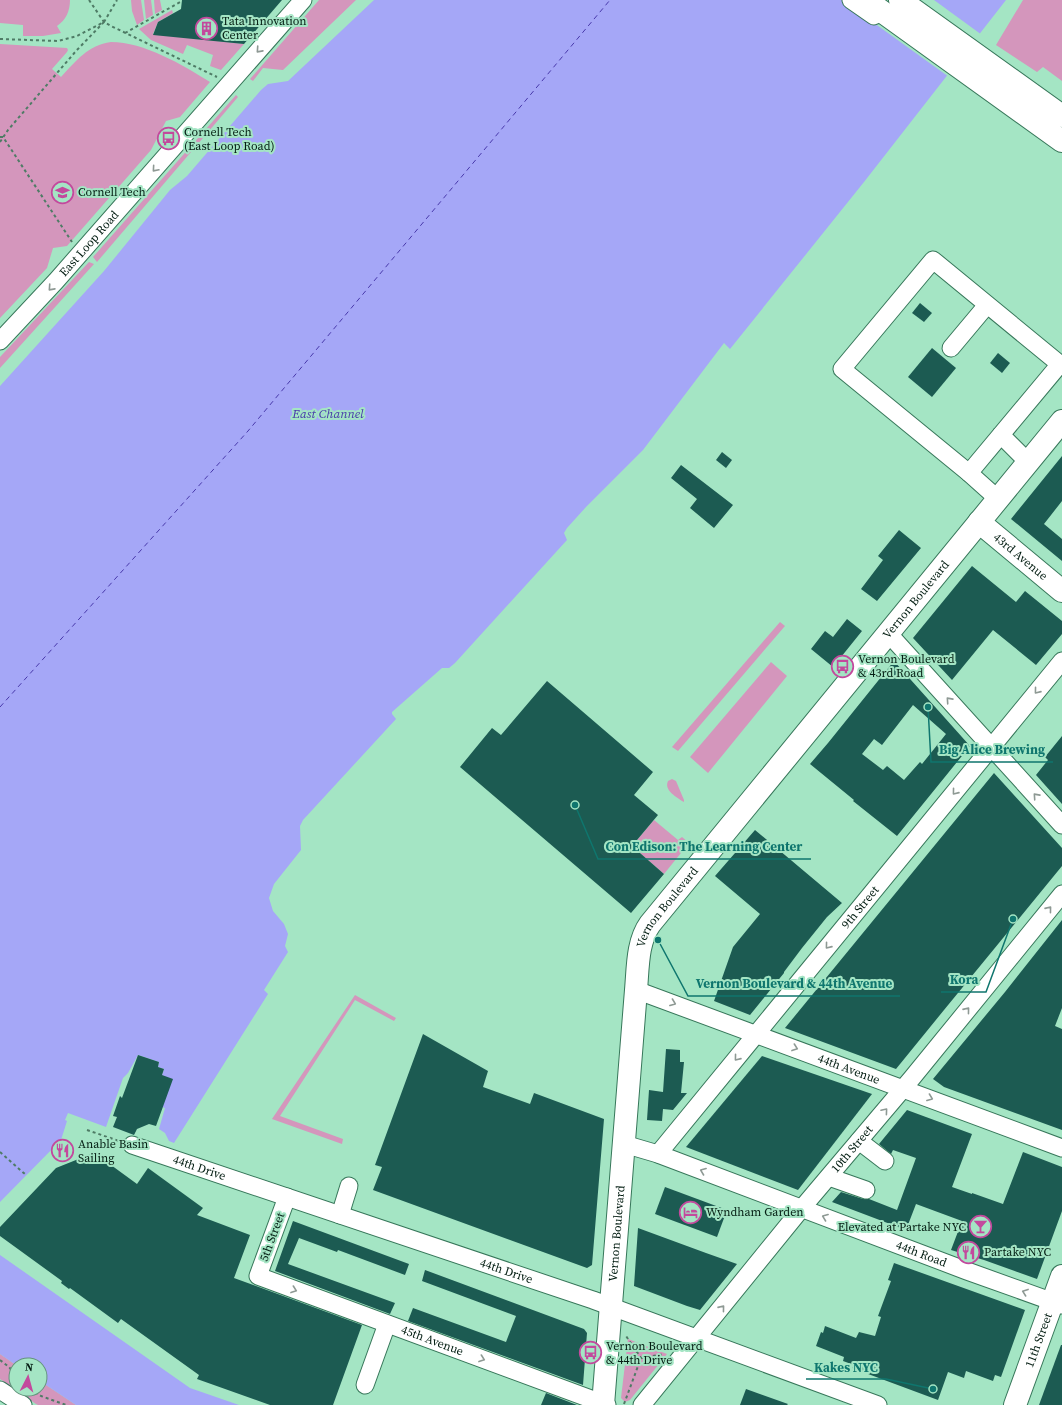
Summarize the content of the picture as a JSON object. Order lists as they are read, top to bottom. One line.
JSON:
{"streets":{"main road":["43rd Avenue","Vernon Boulevard","11th Street"],"street":["East Loop Road","9th Street","44th Avenue","10th Street","44th Drive","5th Street","44th Road","45th Avenue"]},"crossings":[["43rd Avenue","Vernon Boulevard"],["Vernon Boulevard","44th Avenue"],["Vernon Boulevard","44th Drive"],["Vernon Boulevard","44th Road"],["Vernon Boulevard","45th Avenue"],["9th Street","44th Avenue"],["9th Street","44th Road"],["44th Avenue","10th Street"],["10th Street","44th Drive"],["10th Street","44th Road"],["44th Drive","5th Street"],["5th Street","45th Avenue"],["44th Road","11th Street"]],"one_way":["East Loop Road","9th Street","44th Avenue","10th Street","44th Road","45th Avenue"],"water":["East Channel"],"places":{"building":["Tata Innovation Center"],"bus stop":["Cornell Tech (East Loop Road)","Vernon Boulevard & 43rd Road","Vernon Boulevard & 44th Drive"],"school or university":["Cornell Tech"],"other":["Big Alice Brewing","Con Edison: The Learning Center","Kora","Vernon Boulevard & 44th Avenue","Kakes NYC"],"restaurant":["Anable Basin Sailing","Partake NYC"],"hotel":["Wyndham Garden"],"bar":["Elevated at Partake NYC"]},"north":"top"}
